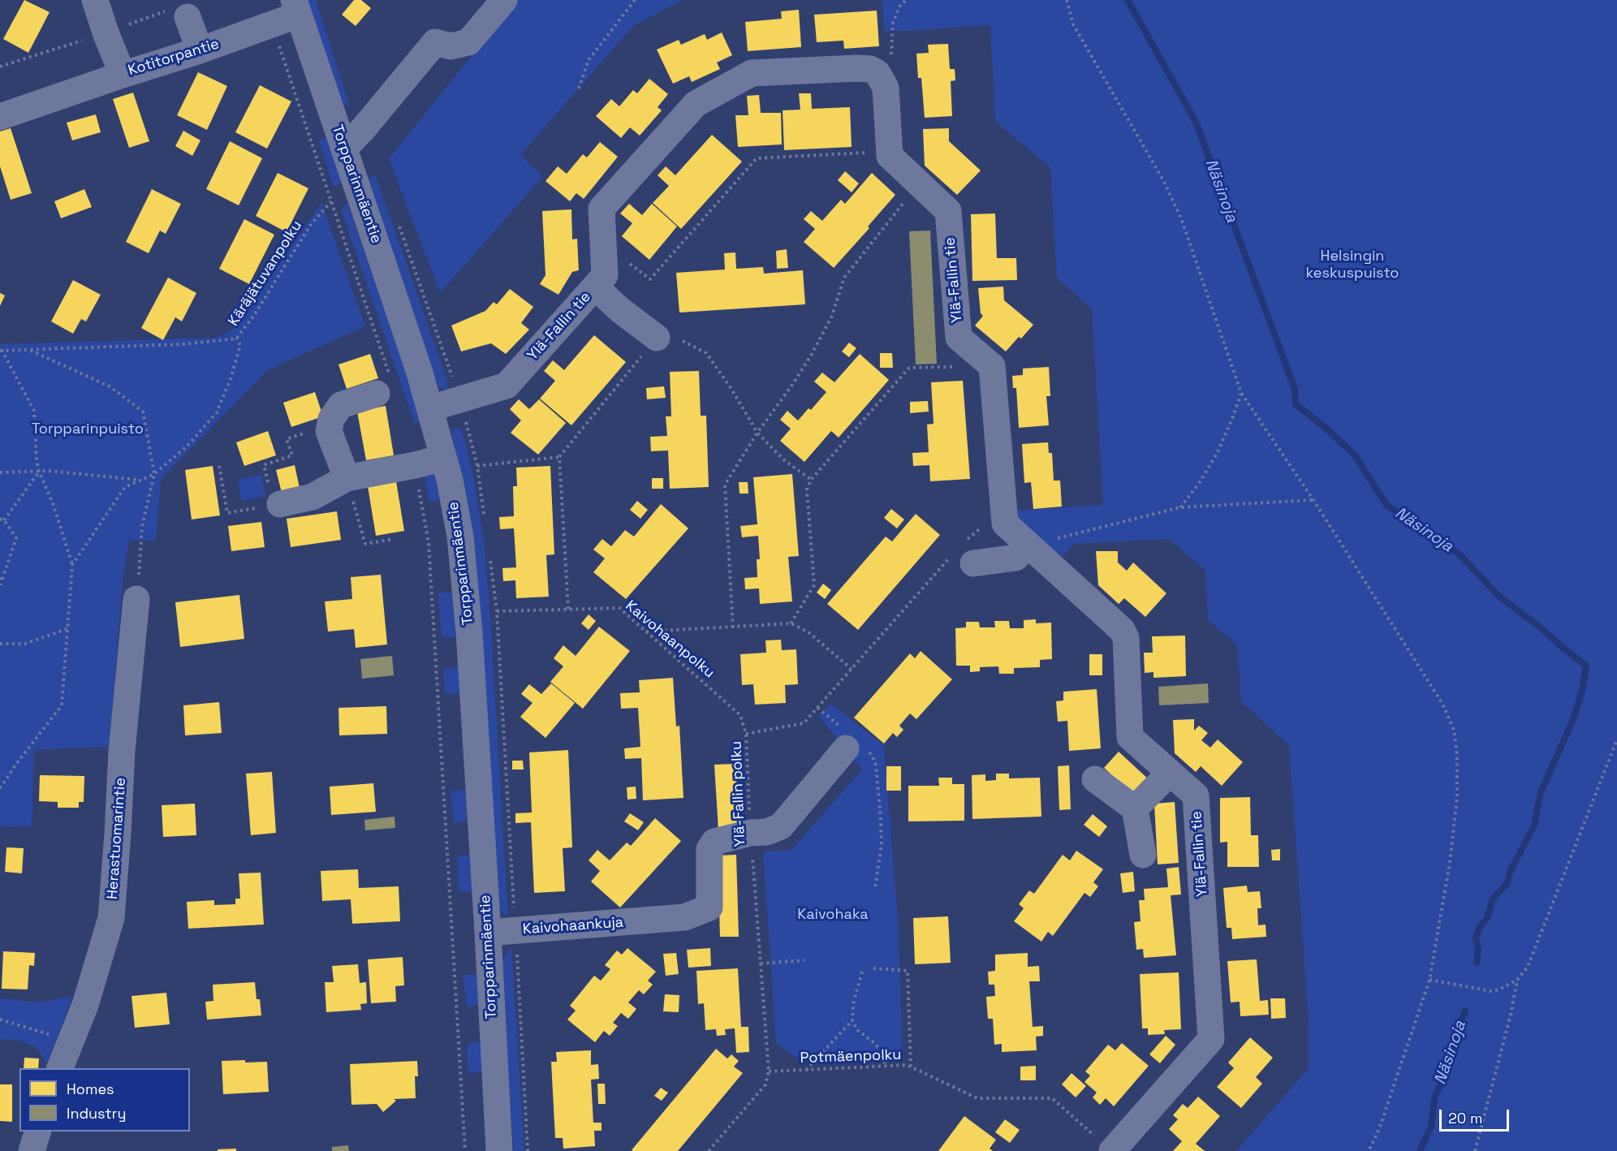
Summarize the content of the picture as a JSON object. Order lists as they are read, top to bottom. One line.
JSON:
{"streets":{"street":["Kotitorpantie","Torpparinmäentie","Ylä-Fallin tie","Herastuomarintie","Kaivohaankuja"],"path":["Käräjätuvanpolku","Kaivohaanpolku","Ylä-Fallin polku","Potmäenpolku"]},"crossings":[["Kotitorpantie","Torpparinmäentie"],["Torpparinmäentie","Käräjätuvanpolku"],["Torpparinmäentie","Ylä-Fallin tie"],["Torpparinmäentie","Kaivohaankuja"],["Ylä-Fallin tie","Ylä-Fallin polku"],["Ylä-Fallin tie","Potmäenpolku"],["Kaivohaanpolku","Ylä-Fallin polku"],["Ylä-Fallin polku","Kaivohaankuja"],["Ylä-Fallin polku","Potmäenpolku"]],"water":["Näsinoja"],"parks":["Helsingin keskuspuisto","Torpparinpuisto","Kaivohaka"],"legend":["Homes","Industry"],"scale_bar":"20 m"}
